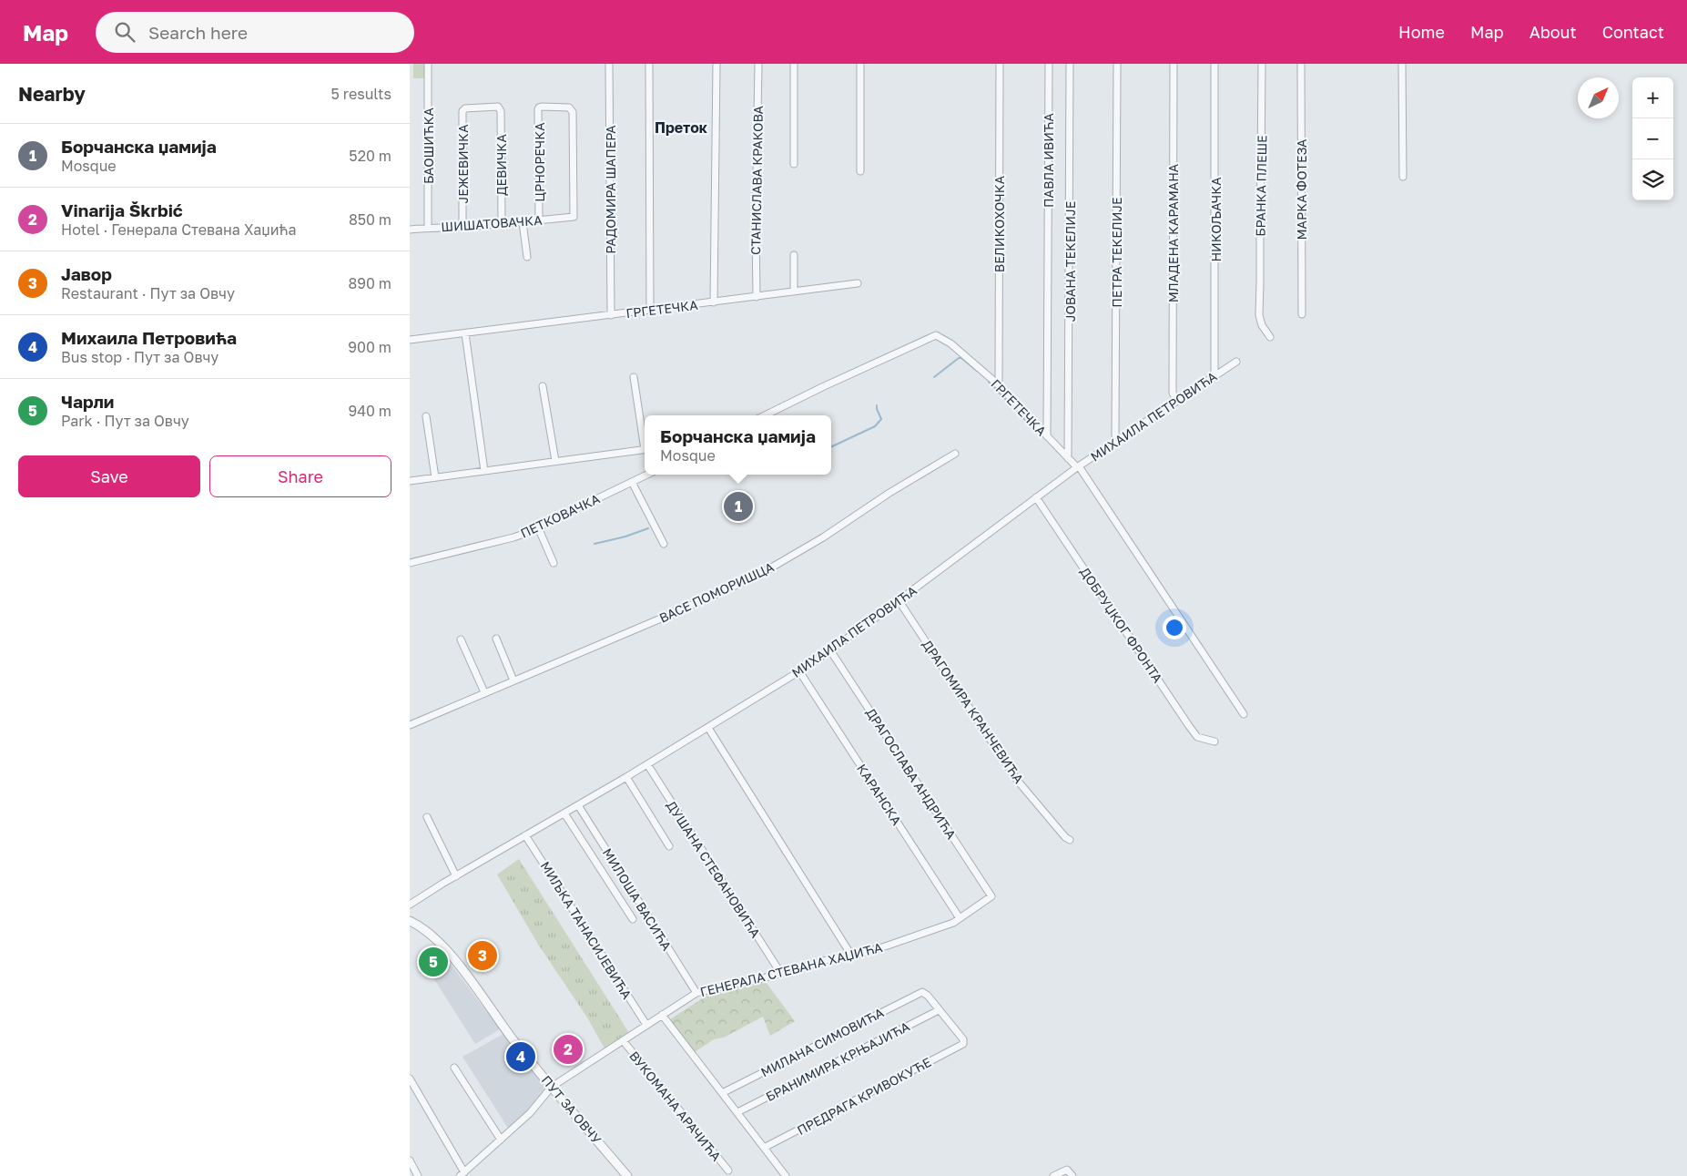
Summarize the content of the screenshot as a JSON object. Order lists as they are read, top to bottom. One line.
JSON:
{"streets":{"street":["БАОШИЋКА","ПАВЛА ИВИЋА","ЦРНОРЕЧКА","ЈЕЖЕВИЧКА","ДЕВИЧКА","СТАНИСЛАВА КРАКОВА","БРАНКА ПЛЕШЕ","РАДОМИРА ШАПЕРА","МАРКА ФОТЕЗА","НИКОЉАЧКА","ШИШАТОВАЧКА","ВЕЛИКОХОЧКА","МЛАДЕНА КАРАМАНА","ПЕТРА ТЕКЕЛИЈЕ","ЈОВАНА ТЕКЕЛИЈЕ","ГРГЕТЕЧКА","МИХАИЛА ПЕТРОВИЋА","ПЕТКОВАЧКА","ВАСЕ ПОМОРИШЦА","ДОБРУЏКОГ ФРОНТА","ДРАГОМИРА КРАНЧЕВИЋА","ДРАГОСЛАВА АНДРИЋА","КАРАНСКА","ДУШАНА СТЕФАНОВИЋА","МИЛОША ВАСИЋА","МИЉКА ТАНАСИЈЕВИЋА","ГЕНЕРАЛА СТЕВАНА ХАЏИЋА","МИЛАНА СИМОВИЋА","БРАНИМИРА КРЊАЈИЋА","ПРЕДРАГА КРИВОКУЋЕ","ВУКОМАНА АРАЧИЋА","ПУТ ЗА ОВЧУ"]},"crossings":[["БАОШИЋКА","ШИШАТОВАЧКА"],["ПАВЛА ИВИЋА","ЈОВАНА ТЕКЕЛИЈЕ"],["ЦРНОРЕЧКА","ШИШАТОВАЧКА"],["ЈЕЖЕВИЧКА","ДЕВИЧКА"],["ЈЕЖЕВИЧКА","ШИШАТОВАЧКА"],["ДЕВИЧКА","ШИШАТОВАЧКА"],["СТАНИСЛАВА КРАКОВА","ГРГЕТЕЧКА"],["РАДОМИРА ШАПЕРА","ГРГЕТЕЧКА"],["НИКОЉАЧКА","МИХАИЛА ПЕТРОВИЋА"],["ВЕЛИКОХОЧКА","ГРГЕТЕЧКА"],["МЛАДЕНА КАРАМАНА","МИХАИЛА ПЕТРОВИЋА"],["ПЕТРА ТЕКЕЛИЈЕ","МИХАИЛА ПЕТРОВИЋА"],["ЈОВАНА ТЕКЕЛИЈЕ","ГРГЕТЕЧКА"],["ГРГЕТЕЧКА","МИХАИЛА ПЕТРОВИЋА"],["МИХАИЛА ПЕТРОВИЋА","ДОБРУЏКОГ ФРОНТА"],["МИХАИЛА ПЕТРОВИЋА","ДРАГОМИРА КРАНЧЕВИЋА"],["МИХАИЛА ПЕТРОВИЋА","ДРАГОСЛАВА АНДРИЋА"],["МИХАИЛА ПЕТРОВИЋА","КАРАНСКА"],["МИХАИЛА ПЕТРОВИЋА","ДУШАНА СТЕФАНОВИЋА"],["МИХАИЛА ПЕТРОВИЋА","МИЛОША ВАСИЋА"],["МИХАИЛА ПЕТРОВИЋА","МИЉКА ТАНАСИЈЕВИЋА"],["ДРАГОСЛАВА АНДРИЋА","ГЕНЕРАЛА СТЕВАНА ХАЏИЋА"],["КАРАНСКА","ГЕНЕРАЛА СТЕВАНА ХАЏИЋА"],["ДУШАНА СТЕФАНОВИЋА","ГЕНЕРАЛА СТЕВАНА ХАЏИЋА"],["МИЛОША ВАСИЋА","ГЕНЕРАЛА СТЕВАНА ХАЏИЋА"],["МИЉКА ТАНАСИЈЕВИЋА","ГЕНЕРАЛА СТЕВАНА ХАЏИЋА"],["ГЕНЕРАЛА СТЕВАНА ХАЏИЋА","ВУКОМАНА АРАЧИЋА"],["ГЕНЕРАЛА СТЕВАНА ХАЏИЋА","ПУТ ЗА ОВЧУ"],["МИЛАНА СИМОВИЋА","БРАНИМИРА КРЊАЈИЋА"],["МИЛАНА СИМОВИЋА","ПРЕДРАГА КРИВОКУЋЕ"],["БРАНИМИРА КРЊАЈИЋА","ПРЕДРАГА КРИВОКУЋЕ"]],"districts":["Преток"],"north":"top right","page":{"header":"Map","search":"Search here","nav":["Home","Map","About","Contact"],"heading":["Nearby","5 results"],"map_buttons":["+","−"],"list":[{"mark":"1","name":"Борчанска џамија","note":"Mosque","value":"520 m"},{"mark":"2","name":"Vinarija Škrbić","note":"Hotel · Генерала Стевана Хаџића","value":"850 m"},{"mark":"3","name":"Јавор","note":"Restaurant · Пут за Овчу","value":"890 m"},{"mark":"4","name":"Михаила Петровића","note":"Bus stop · Пут за Овчу","value":"900 m"},{"mark":"5","name":"Чарли","note":"Park · Пут за Овчу","value":"940 m"}],"popup":["Борчанска џамија","Mosque"],"buttons":["Save","Share"],"pins":["1","3","5","2","4"]}}
